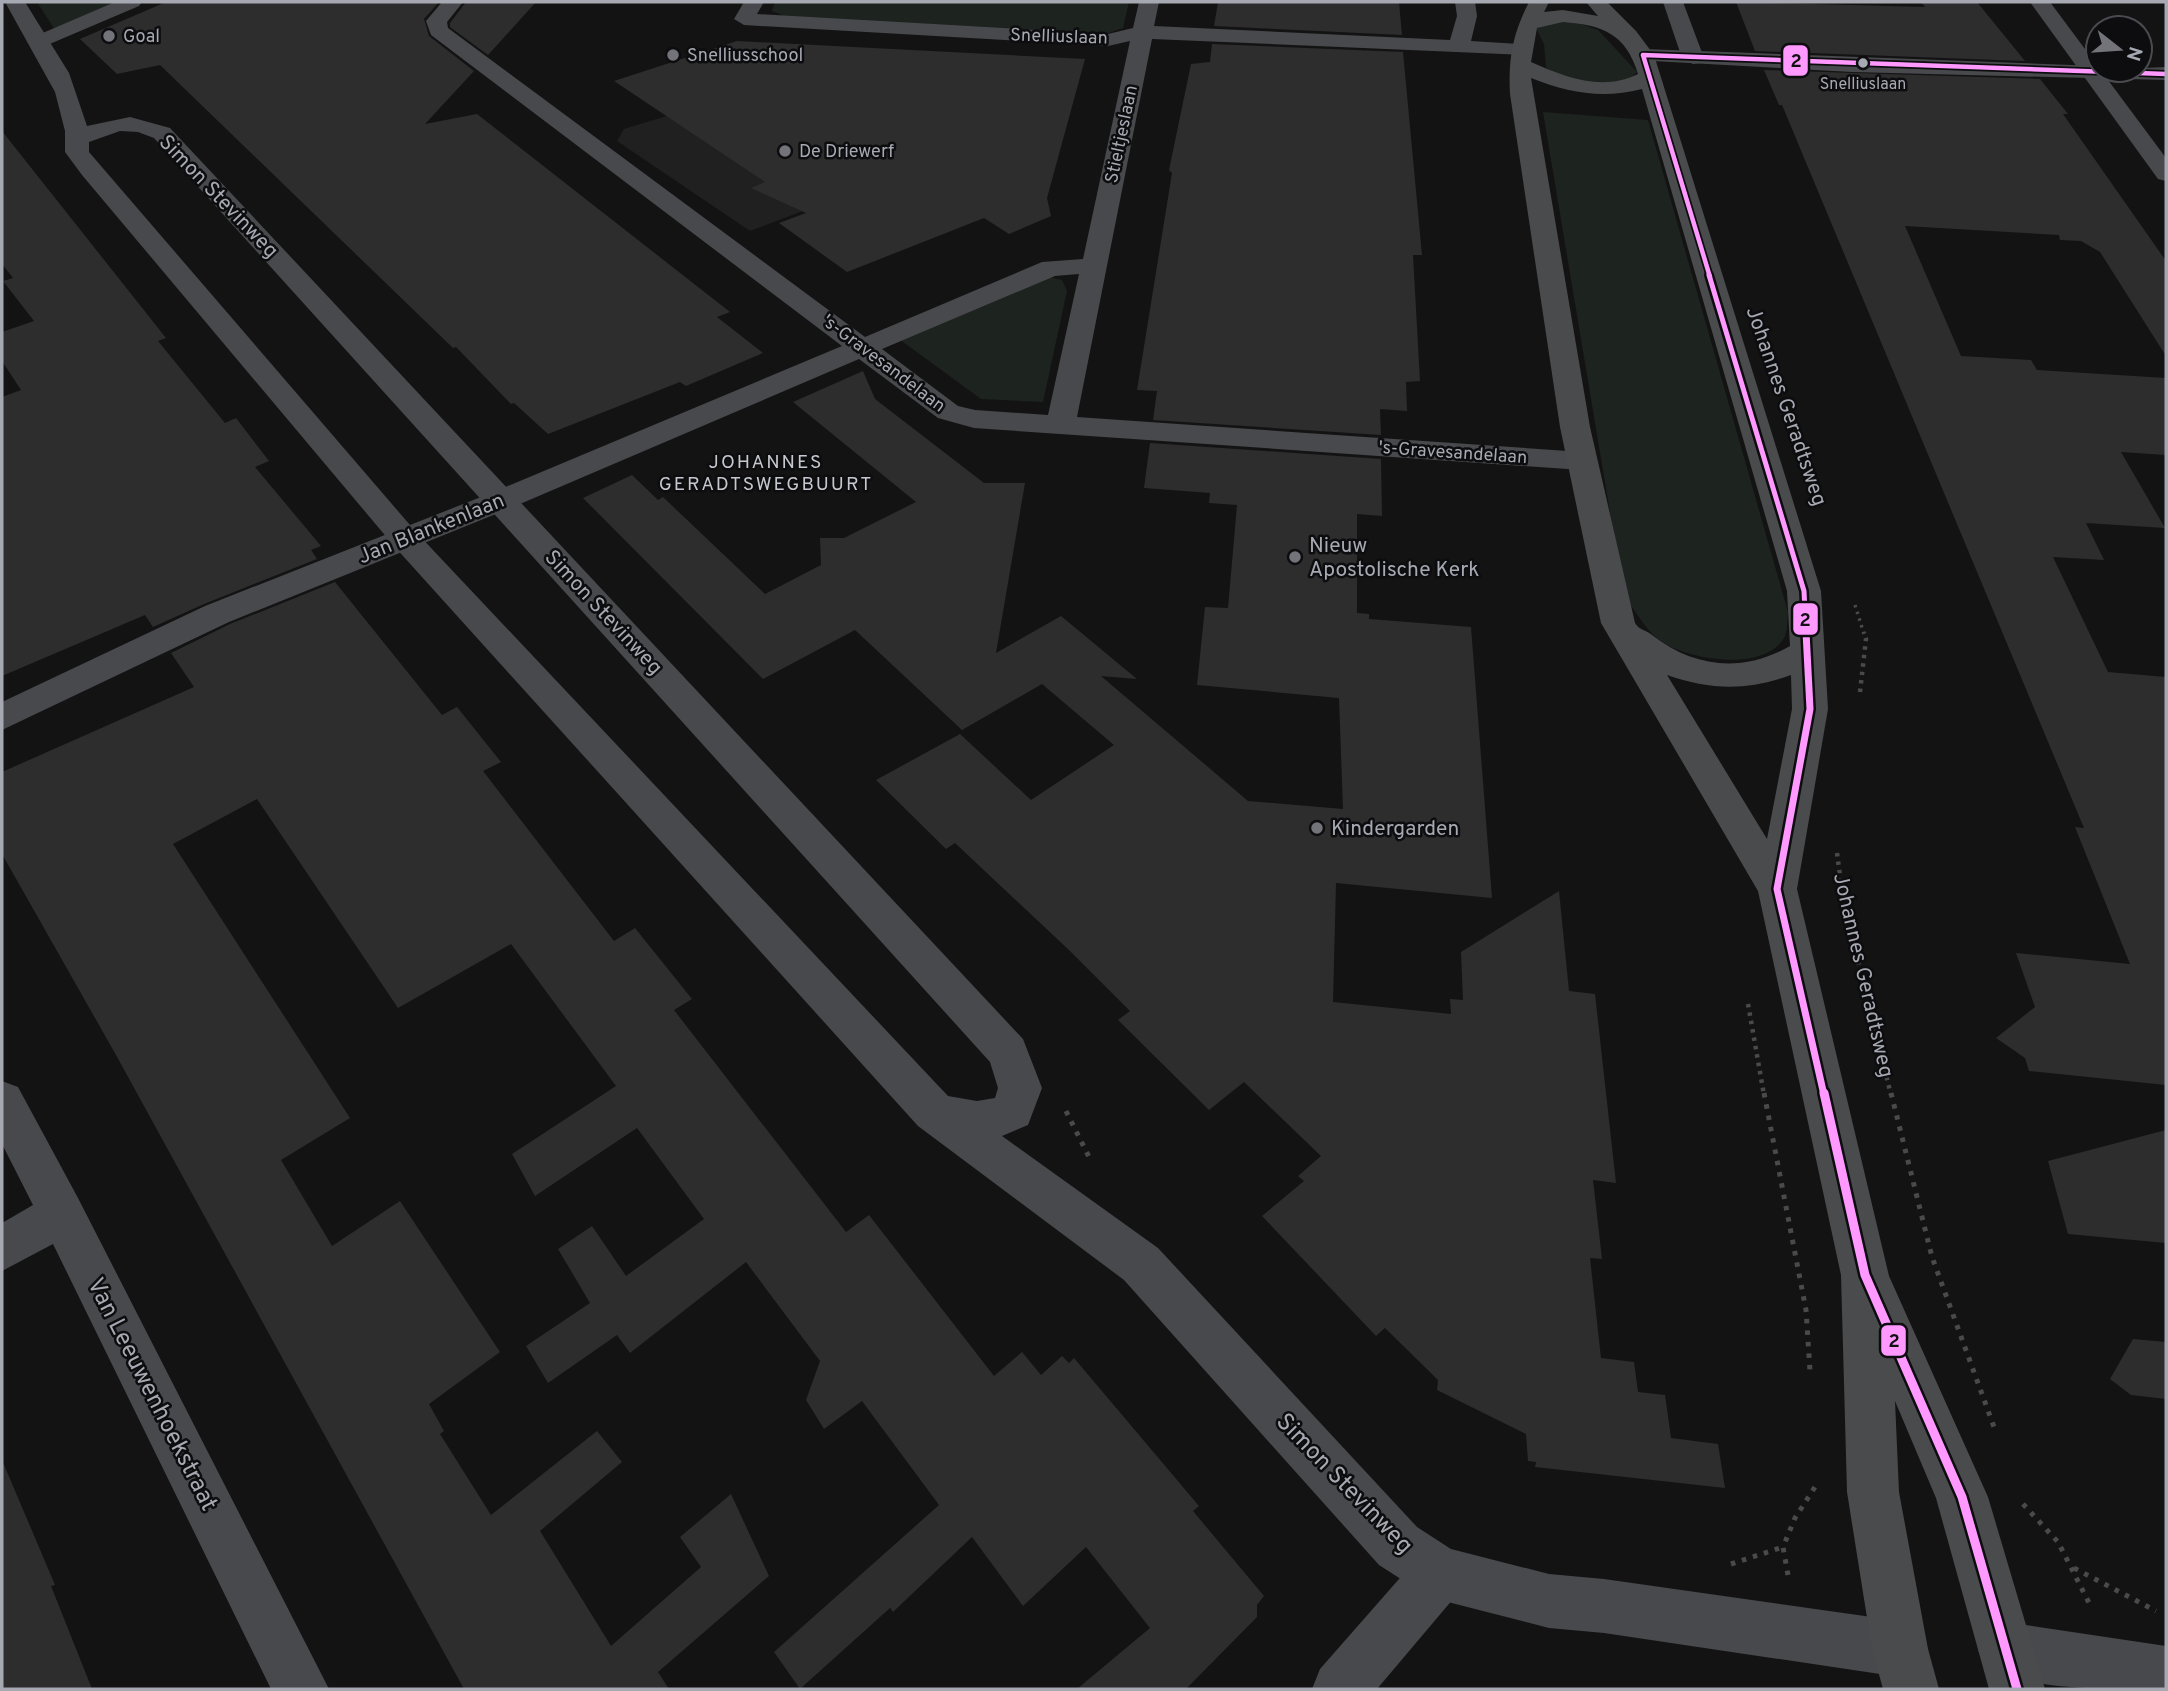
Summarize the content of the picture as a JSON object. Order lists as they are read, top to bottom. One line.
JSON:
{"streets":{"main road":["Johannes Geradtsweg"],"street":["Snelliuslaan","Stieltjeslaan","Simon Stevinweg","'s-Gravesandelaan","Jan Blankenlaan","Van Leeuwenhoekstraat"]},"crossings":[["Snelliuslaan","Stieltjeslaan"],["Snelliuslaan","Johannes Geradtsweg"],["Stieltjeslaan","'s-Gravesandelaan"],["Simon Stevinweg","Johannes Geradtsweg"],["Simon Stevinweg","Jan Blankenlaan"],["'s-Gravesandelaan","Johannes Geradtsweg"],["'s-Gravesandelaan","Jan Blankenlaan"]],"districts":["JOHANNES GERADTSWEGBUURT"],"places":["Goal","Snelliusschool","Snelliuslaan","De Driewerf","Nieuw Apostolische Kerk","Kindergarden"],"lines":["transit line 2"],"north":"right"}
